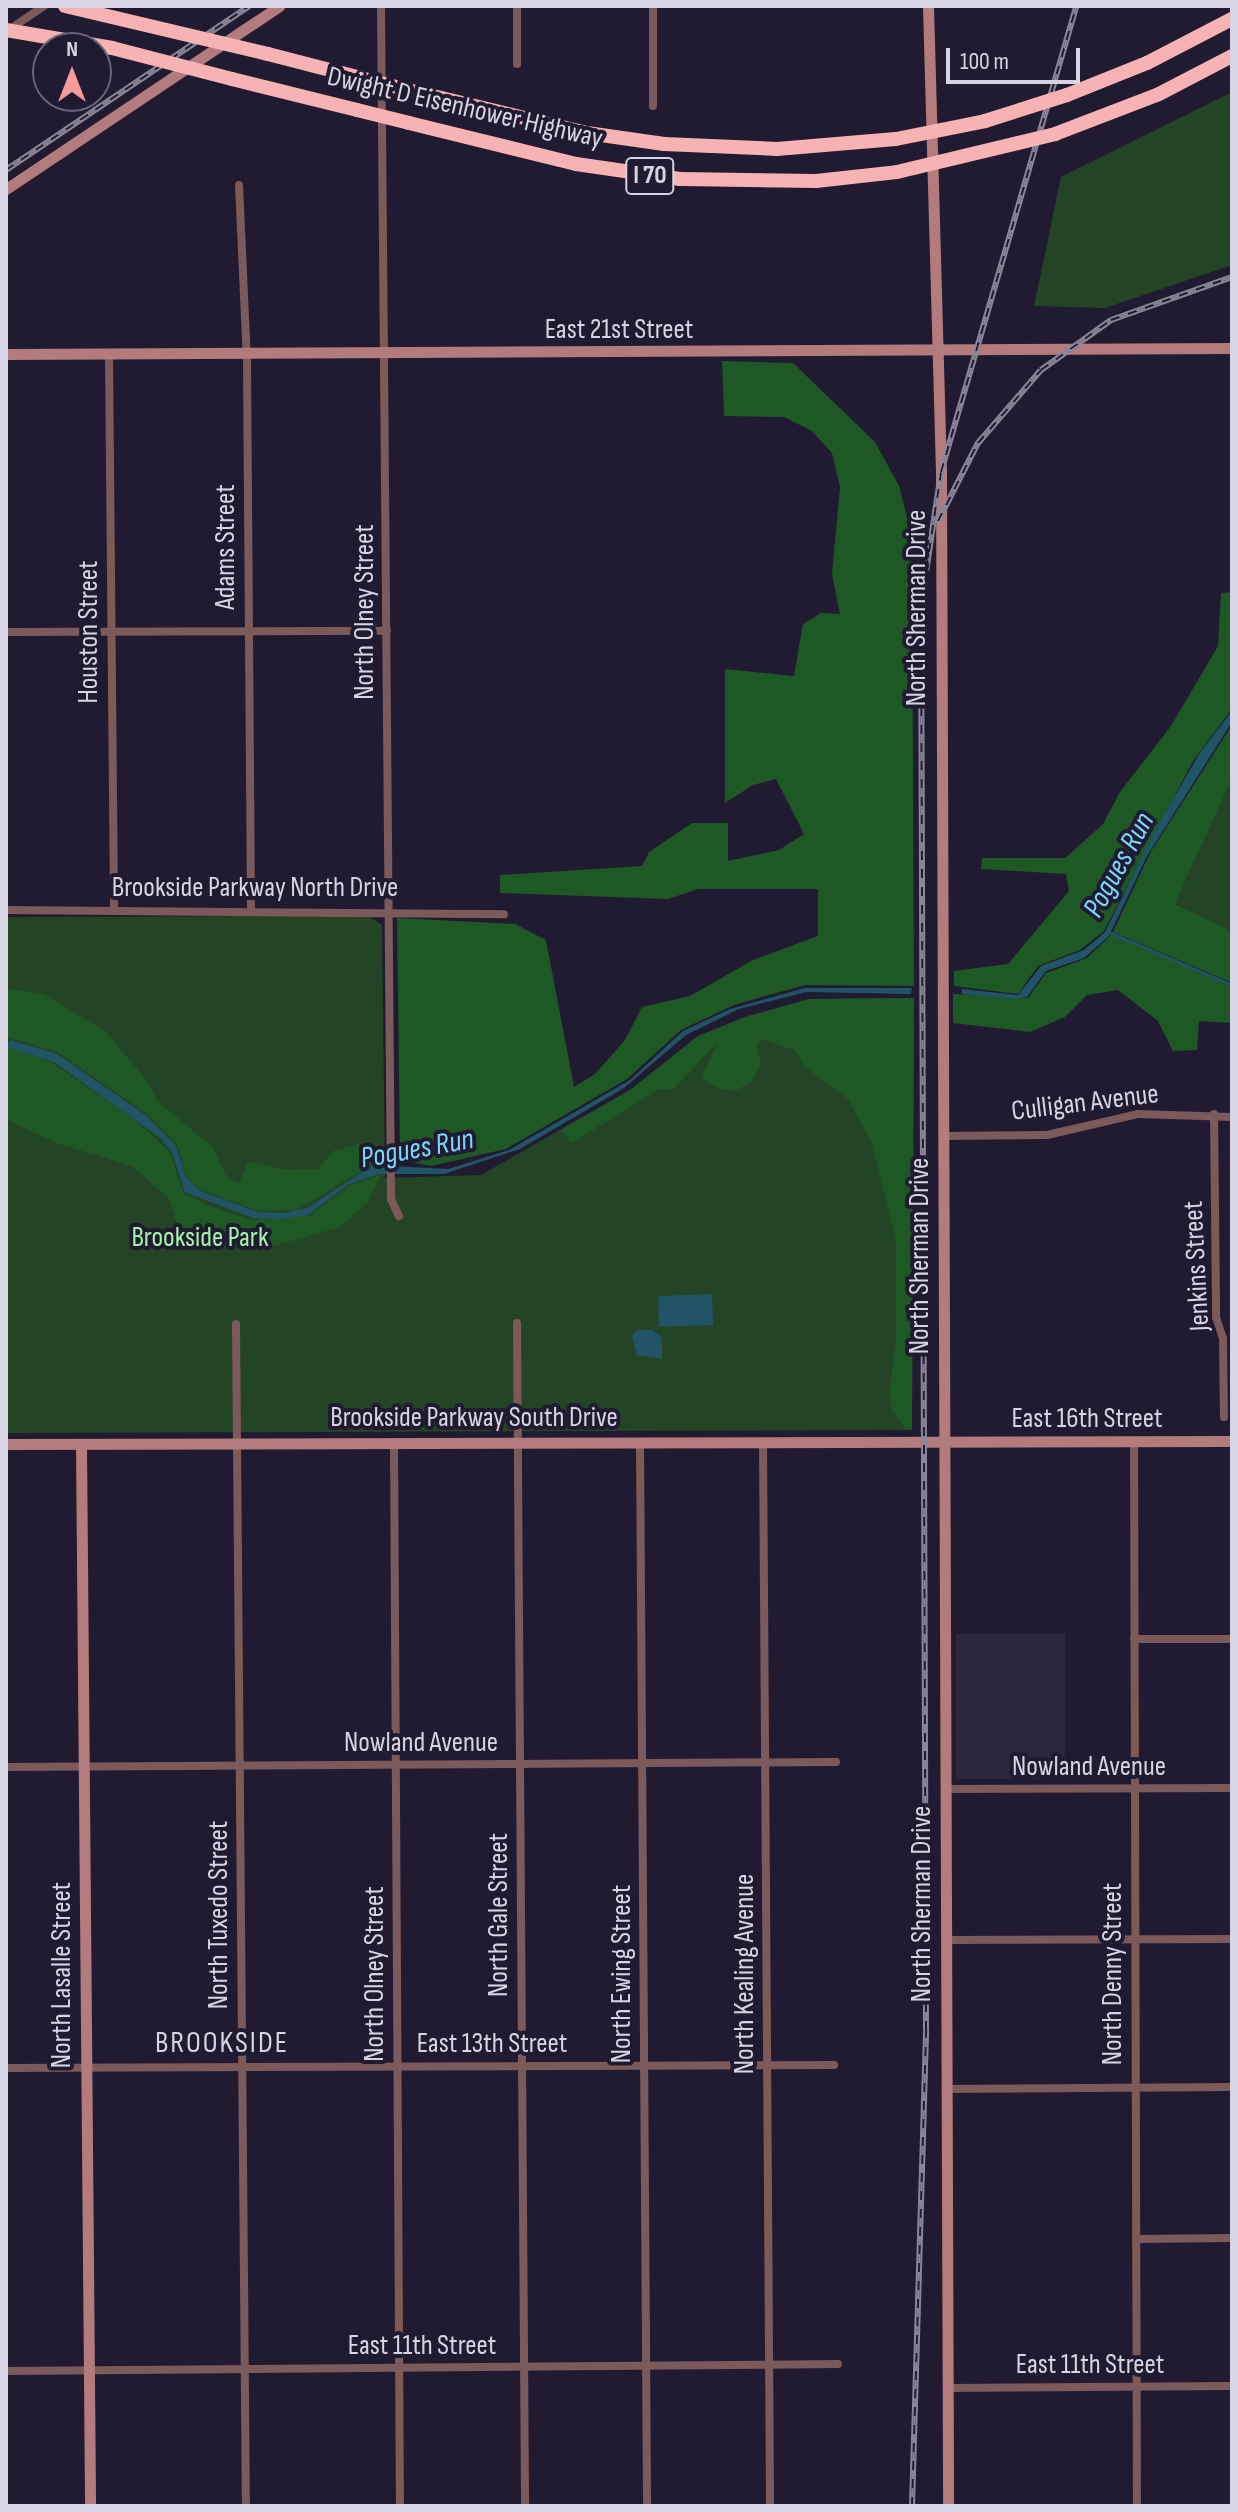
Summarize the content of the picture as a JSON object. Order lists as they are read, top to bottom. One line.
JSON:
{"streets":{"highway":["Dwight D Eisenhower Highway","I 70"],"main road":["East 21st Street","North Sherman Drive","Brookside Parkway South Drive","East 16th Street","North Lasalle Street"],"street":["Adams Street","North Olney Street","Houston Street","Brookside Parkway North Drive","Culligan Avenue","Jenkins Street","Nowland Avenue","North Tuxedo Street","North Gale Street","North Ewing Street","North Kealing Avenue","North Denny Street","East 13th Street","East 11th Street"]},"crossings":[["East 21st Street","Adams Street"],["East 21st Street","North Sherman Drive"],["East 21st Street","North Olney Street"],["East 21st Street","Houston Street"],["Adams Street","Brookside Parkway North Drive"],["North Sherman Drive","Culligan Avenue"],["North Sherman Drive","Brookside Parkway South Drive"],["North Sherman Drive","East 16th Street"],["North Sherman Drive","Nowland Avenue"],["North Sherman Drive","East 11th Street"],["North Olney Street","Brookside Parkway North Drive"],["North Olney Street","Brookside Parkway South Drive"],["North Olney Street","Nowland Avenue"],["North Olney Street","East 13th Street"],["North Olney Street","East 11th Street"],["Houston Street","Brookside Parkway North Drive"],["Culligan Avenue","Jenkins Street"],["Brookside Parkway South Drive","East 16th Street"],["Brookside Parkway South Drive","North Tuxedo Street"],["Brookside Parkway South Drive","North Gale Street"],["Brookside Parkway South Drive","North Ewing Street"],["Brookside Parkway South Drive","North Kealing Avenue"],["Brookside Parkway South Drive","North Lasalle Street"],["East 16th Street","North Denny Street"],["Nowland Avenue","North Tuxedo Street"],["Nowland Avenue","North Gale Street"],["Nowland Avenue","North Ewing Street"],["Nowland Avenue","North Kealing Avenue"],["Nowland Avenue","North Denny Street"],["Nowland Avenue","North Lasalle Street"],["North Tuxedo Street","East 13th Street"],["North Tuxedo Street","East 11th Street"],["North Gale Street","East 13th Street"],["North Gale Street","East 11th Street"],["North Ewing Street","East 13th Street"],["North Ewing Street","East 11th Street"],["North Kealing Avenue","East 13th Street"],["North Kealing Avenue","East 11th Street"],["North Denny Street","East 11th Street"],["North Lasalle Street","East 13th Street"],["North Lasalle Street","East 11th Street"]],"districts":["BROOKSIDE"],"water":["Pogues Run"],"parks":["Brookside Park"],"scale_bar":"100 m","north":"top"}
